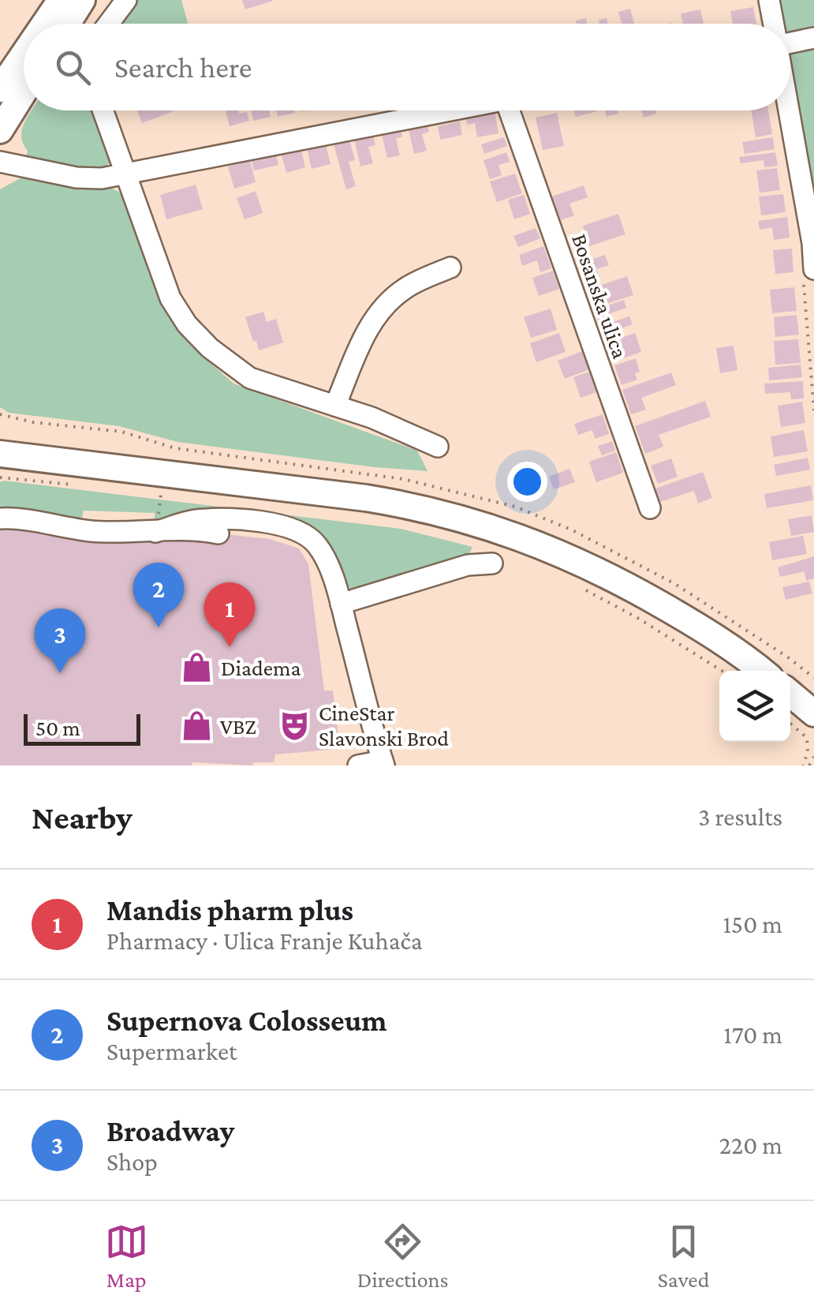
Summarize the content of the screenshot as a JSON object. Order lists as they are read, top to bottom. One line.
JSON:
{"streets":{"street":["Bosanska ulica"]},"places":{"shop":["Diadema","VBZ"],"theatre":["CineStar Slavonski Brod"]},"scale_bar":"50 m","page":{"search":"Search here","pins":["2","1","3"],"scale":"50 m","heading":["Nearby","3 results"],"list":[{"mark":"1","name":"Mandis pharm plus","note":"Pharmacy · Ulica Franje Kuhača","value":"150 m"},{"mark":"2","name":"Supernova Colosseum","note":"Supermarket","value":"170 m"},{"mark":"3","name":"Broadway","note":"Shop","value":"220 m"}],"nav":["Map","Directions","Saved"]}}
